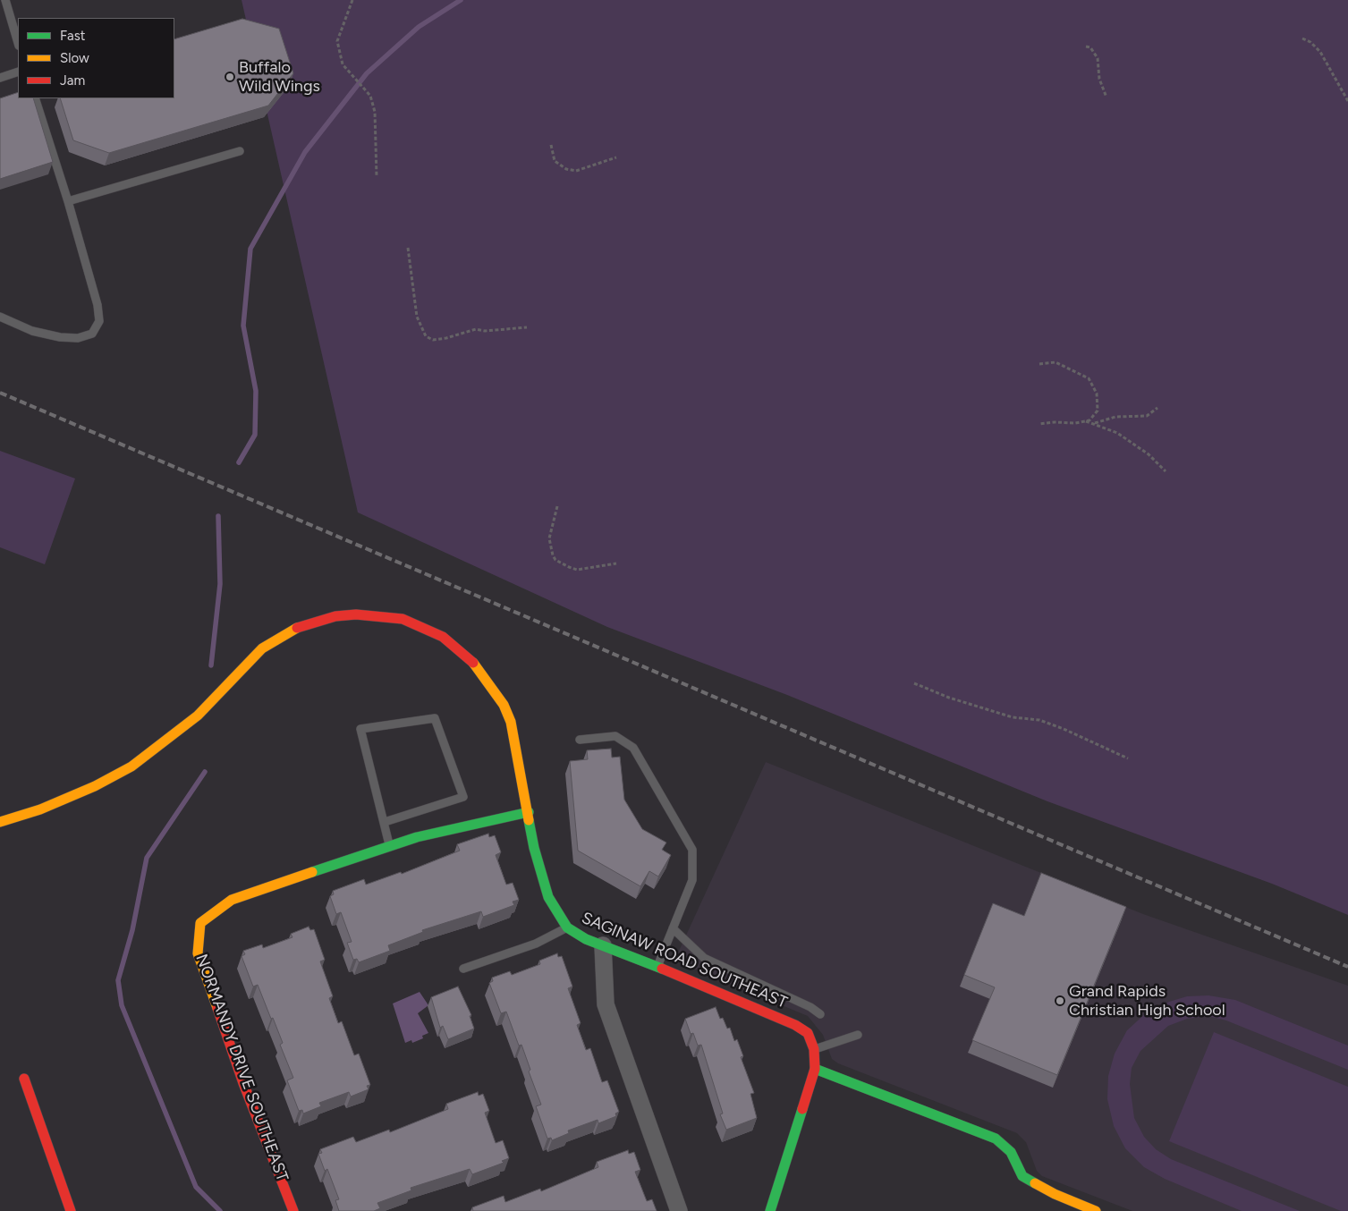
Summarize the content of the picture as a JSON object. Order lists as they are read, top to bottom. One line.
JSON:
{"streets":{"street":["SAGINAW ROAD SOUTHEAST","NORMANDY DRIVE SOUTHEAST"]},"crossings":[["SAGINAW ROAD SOUTHEAST","NORMANDY DRIVE SOUTHEAST"]],"places":["Buffalo Wild Wings","Grand Rapids Christian High School"],"legend":["Fast","Slow","Jam"]}
